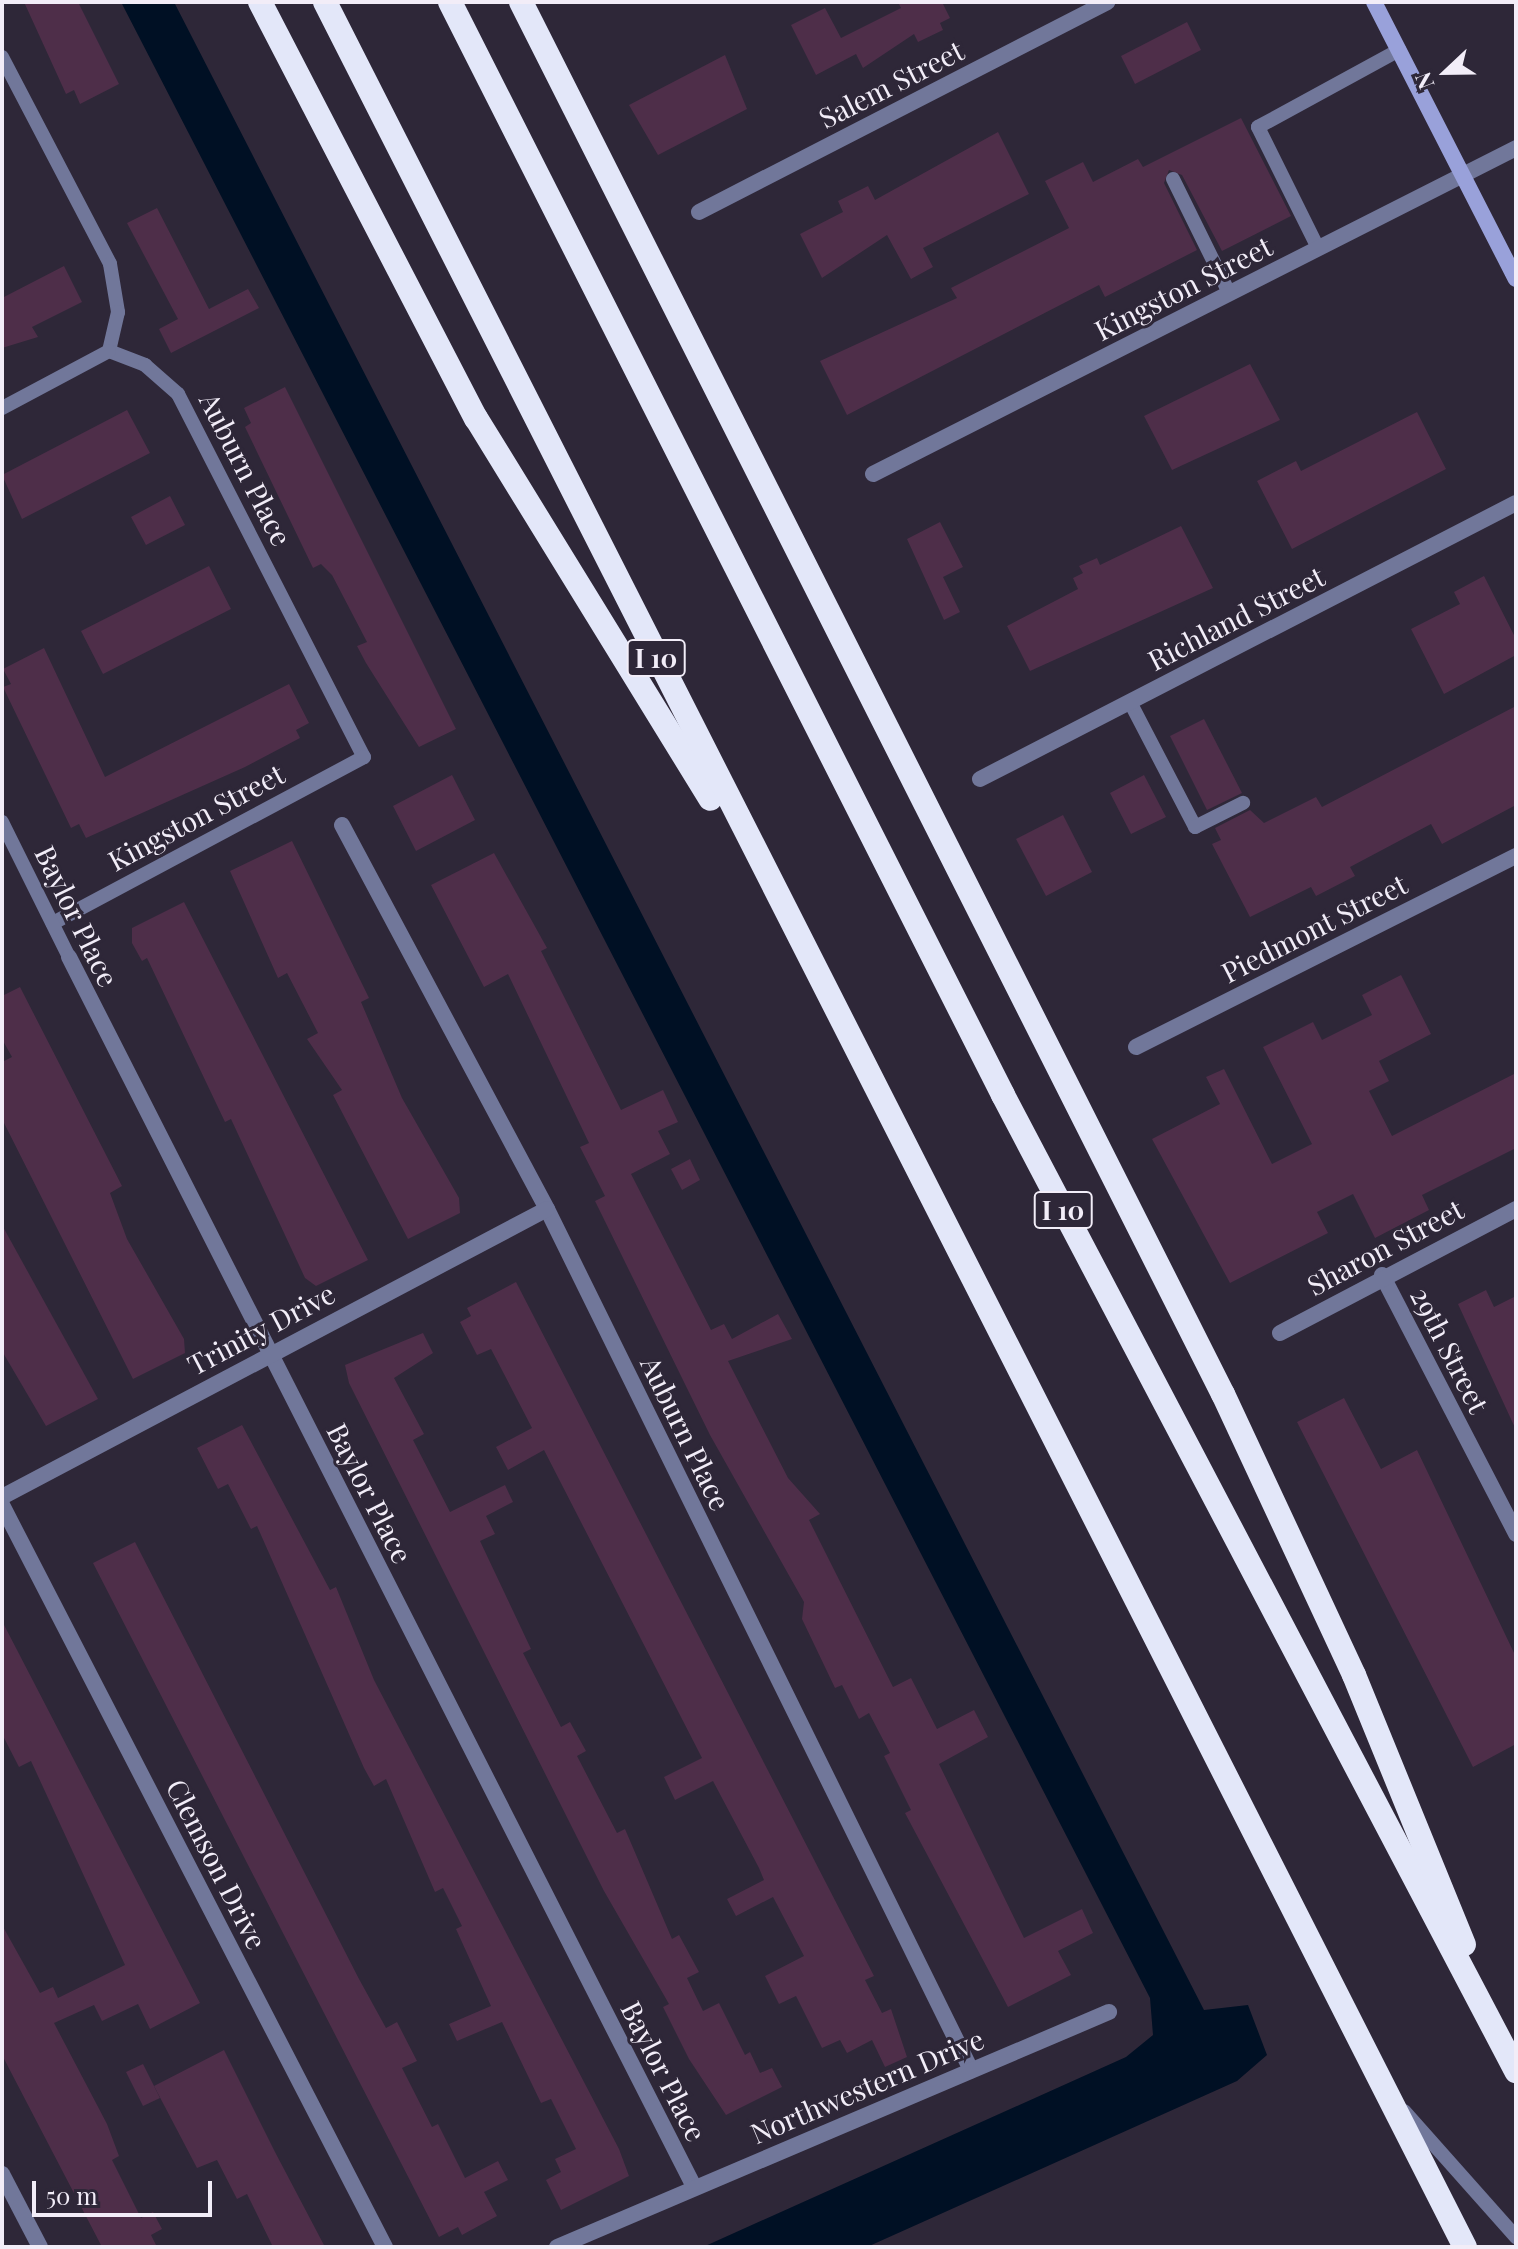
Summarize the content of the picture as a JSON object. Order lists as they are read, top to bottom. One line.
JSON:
{"streets":{"highway":["I 10"],"street":["Salem Street","Kingston Street","Auburn Place","Richland Street","Baylor Place","Piedmont Street","Sharon Street","Trinity Drive","29th Street","Clemson Drive","Northwestern Drive"]},"crossings":[["Kingston Street","Auburn Place"],["Kingston Street","Baylor Place"],["Auburn Place","Trinity Drive"],["Auburn Place","Northwestern Drive"],["Baylor Place","Trinity Drive"],["Baylor Place","Northwestern Drive"],["Sharon Street","29th Street"]],"scale_bar":"50 m","north":"left"}
